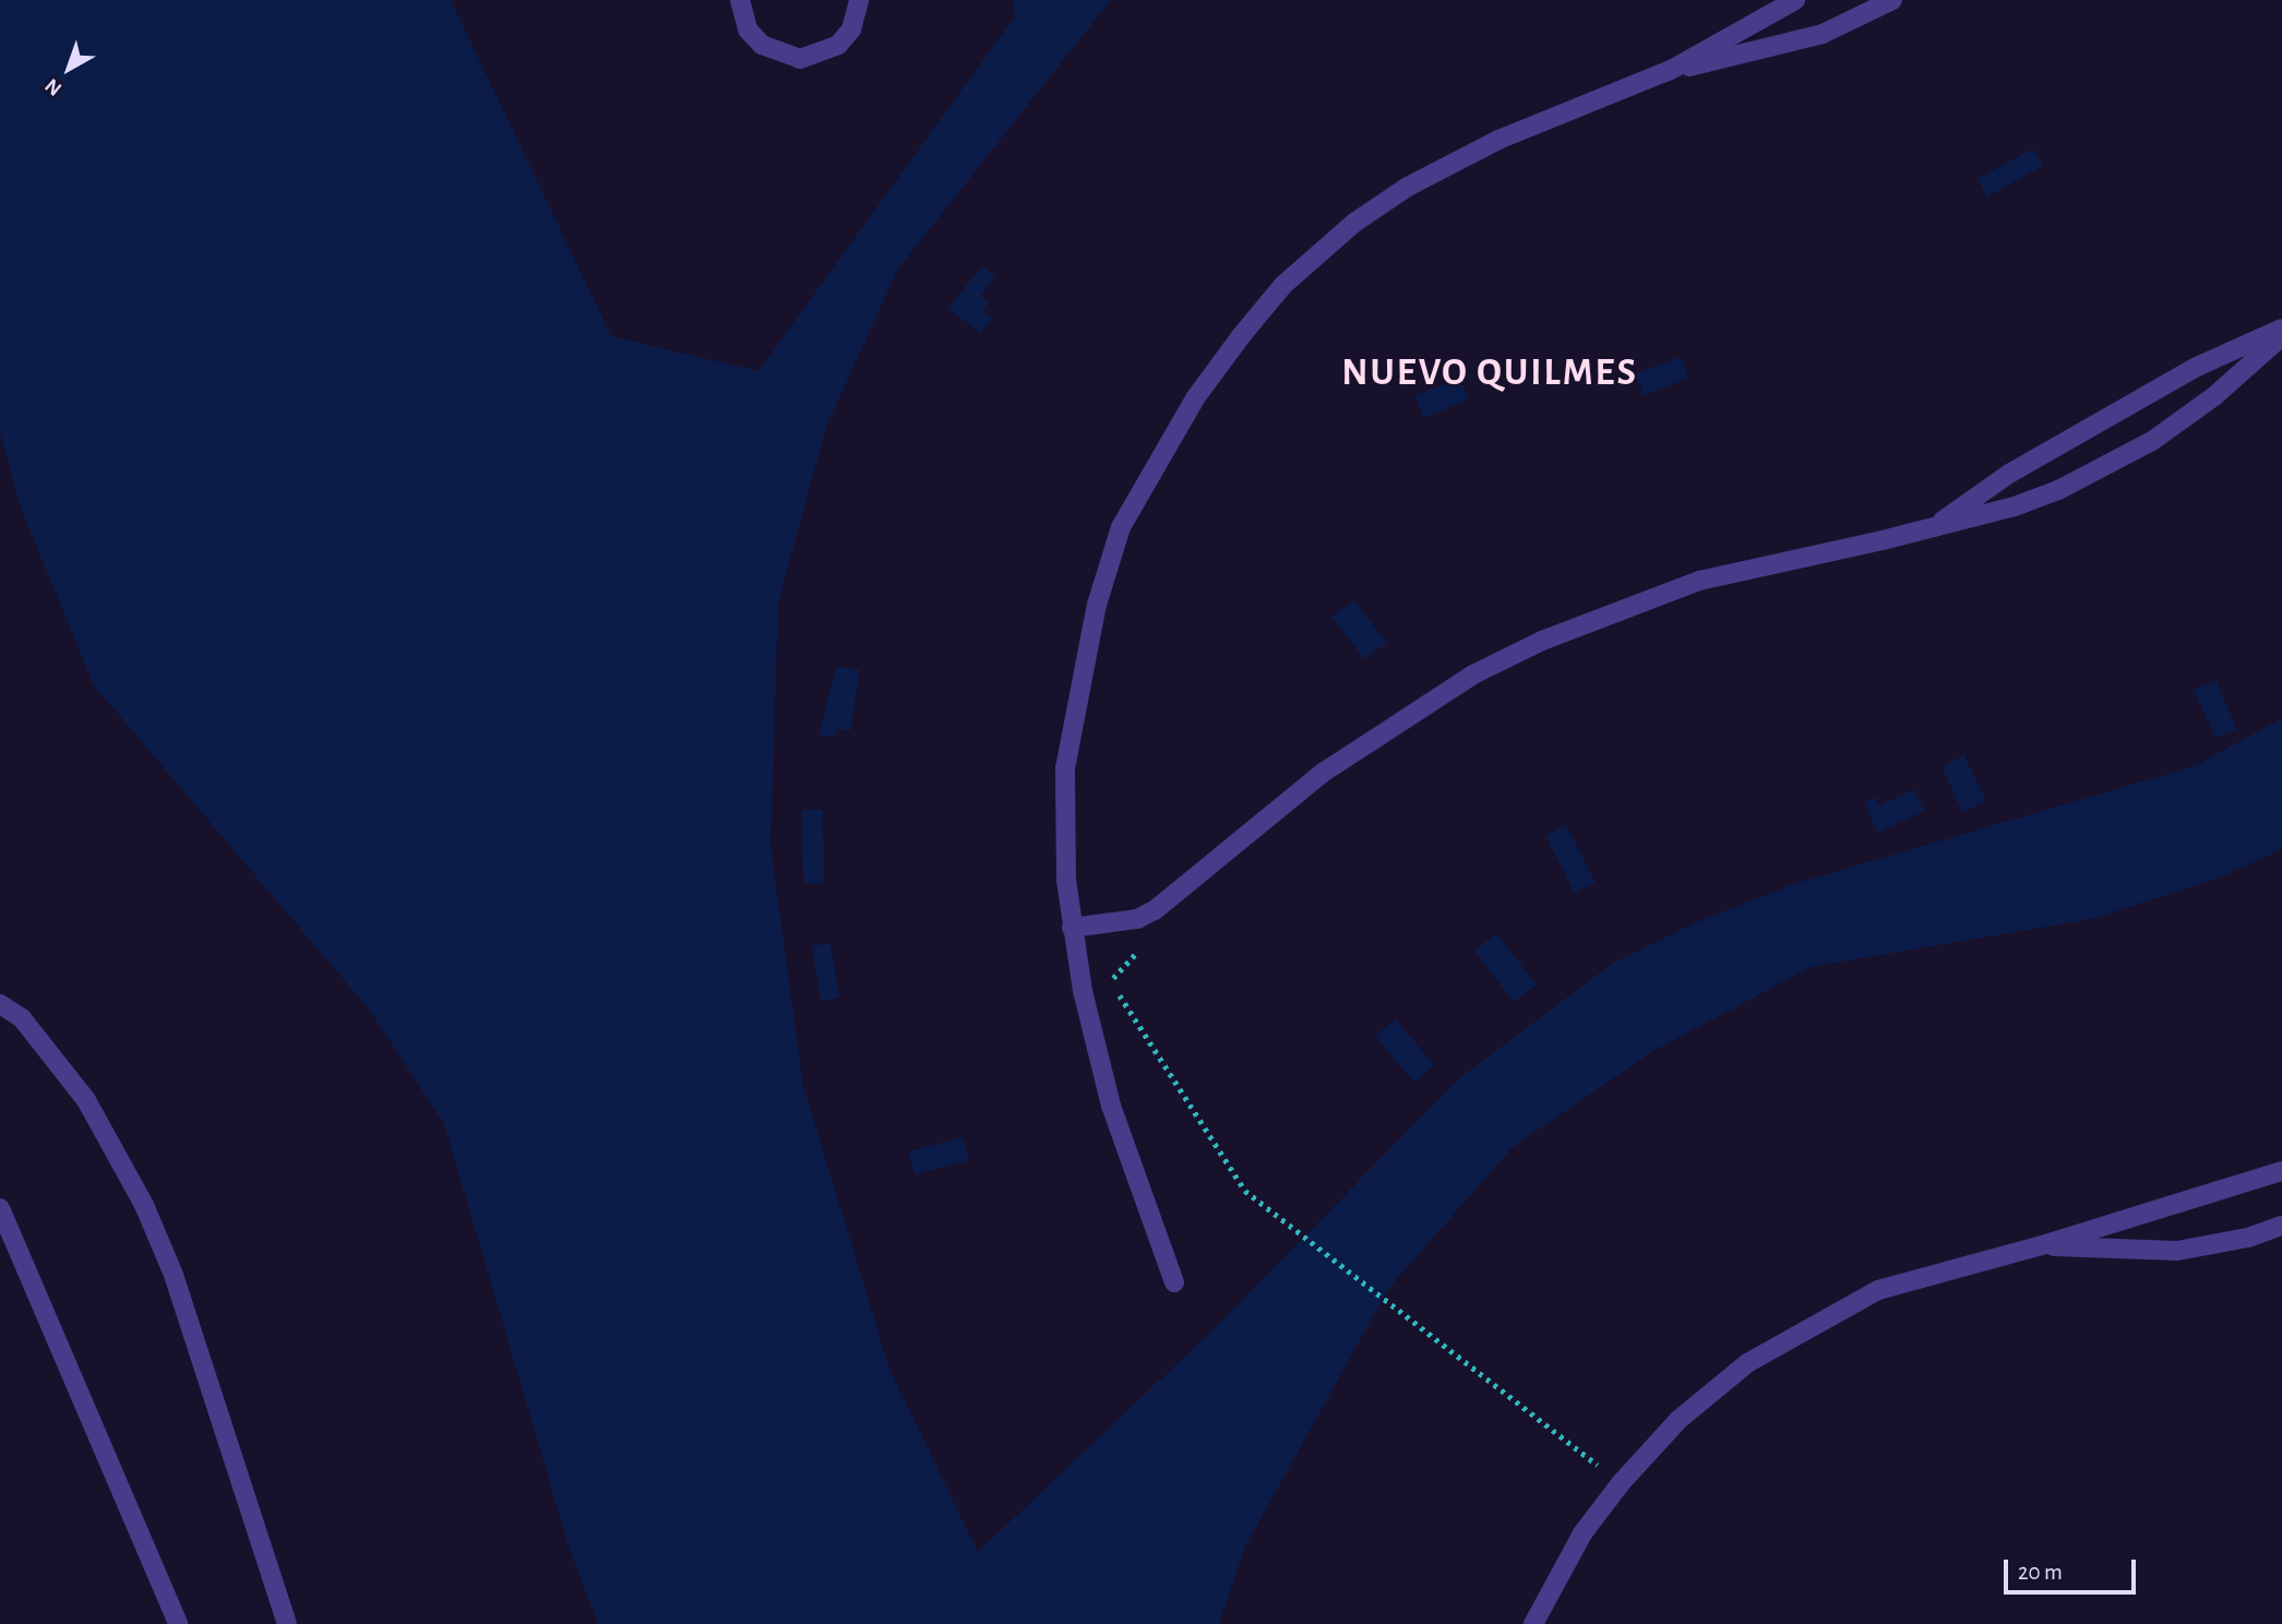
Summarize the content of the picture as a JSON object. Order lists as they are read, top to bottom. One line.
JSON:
{"districts":["NUEVO QUILMES"],"scale_bar":"20 m","north":"bottom left"}
